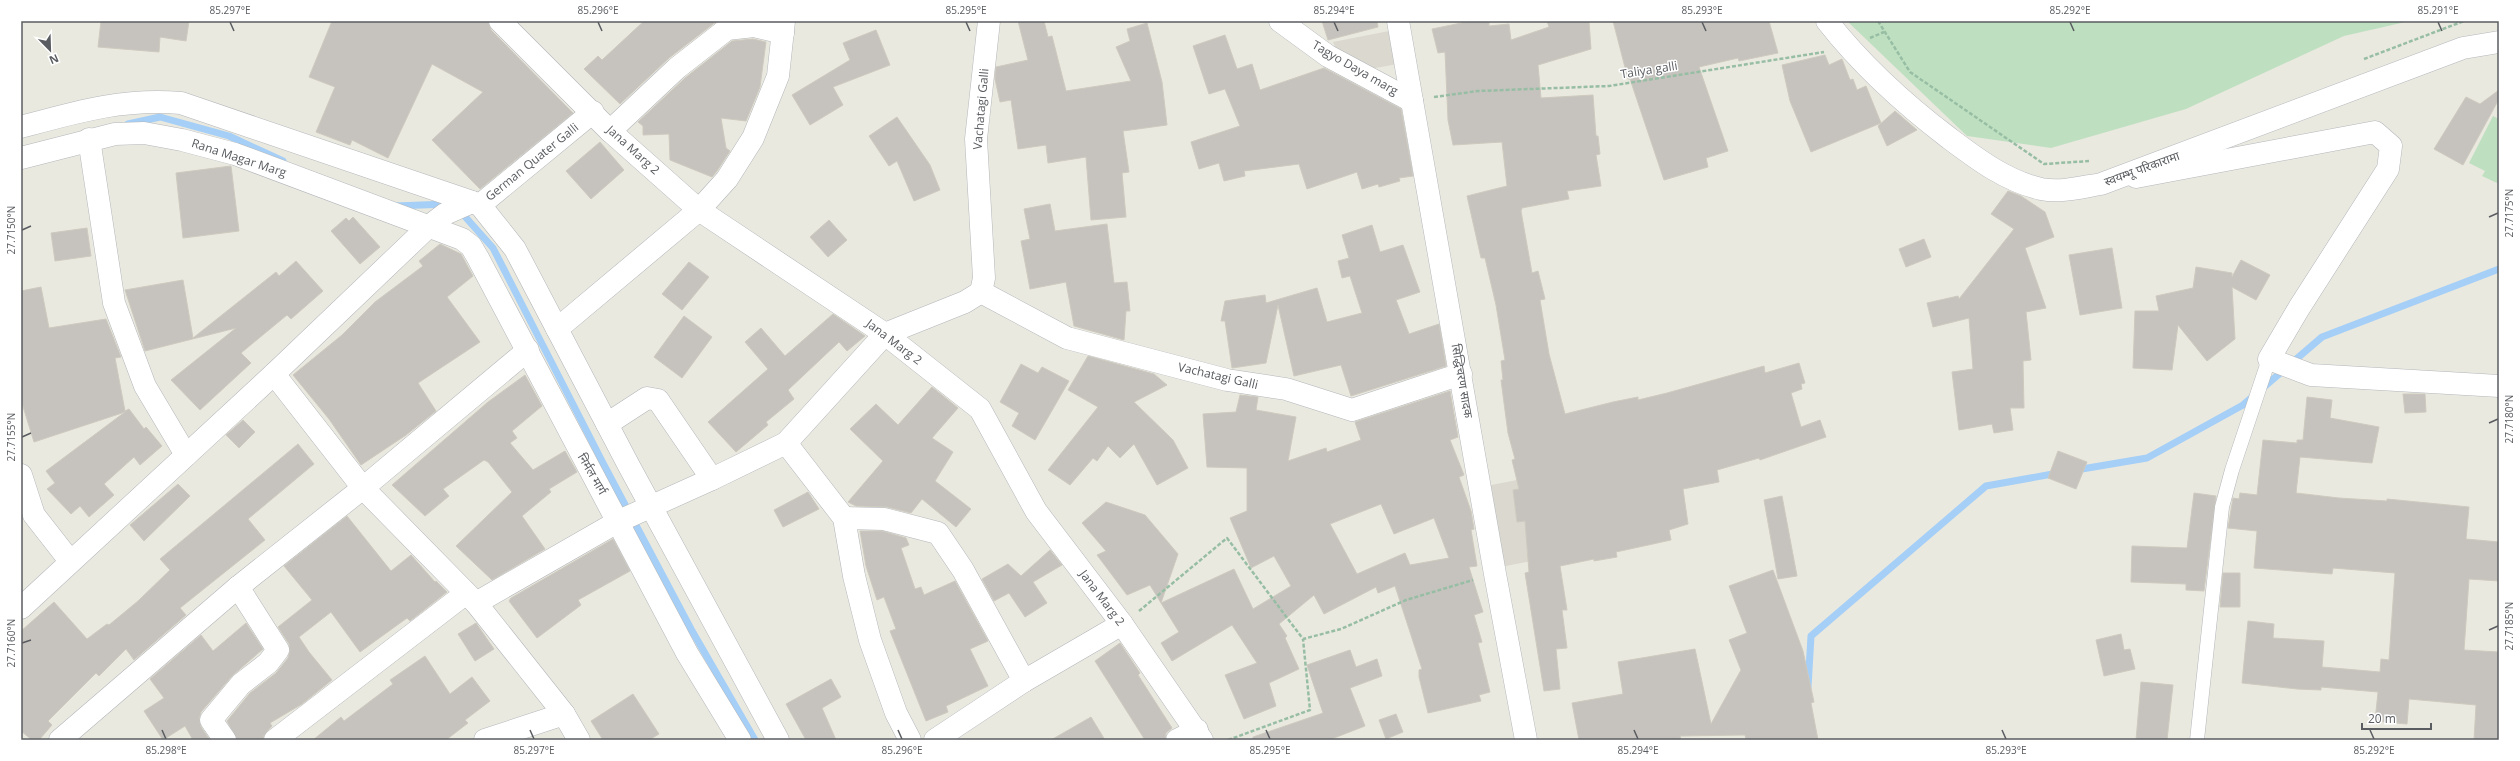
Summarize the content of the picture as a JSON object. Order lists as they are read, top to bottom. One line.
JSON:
{"streets":{"street":["Tagyo Daya marg","Vachatagi Galli","Jana Marg 2","Rana Magar Marg","German Quater Galli","स्वयम्भू परिकारामा","सिद्धिचरण सादक","निर्मल मार्ग"],"path":["Taliya galli"]},"crossings":[["Tagyo Daya marg","Taliya galli"],["Tagyo Daya marg","सिद्धिचरण सादक"],["Taliya galli","स्वयम्भू परिकारामा"],["Taliya galli","सिद्धिचरण सादक"],["Vachatagi Galli","सिद्धिचरण सादक"],["Jana Marg 2","German Quater Galli"],["Rana Magar Marg","German Quater Galli"],["Rana Magar Marg","निर्मल मार्ग"],["German Quater Galli","निर्मल मार्ग"]],"scale_bar":"20 m","north":"bottom right","coordinates":["85.297°E","85.296°E","85.295°E","85.294°E","85.293°E","85.292°E","85.291°E","27.7175°N","27.7150°N","27.7180°N","27.7155°N","27.7185°N","27.7160°N","85.298°E"]}
